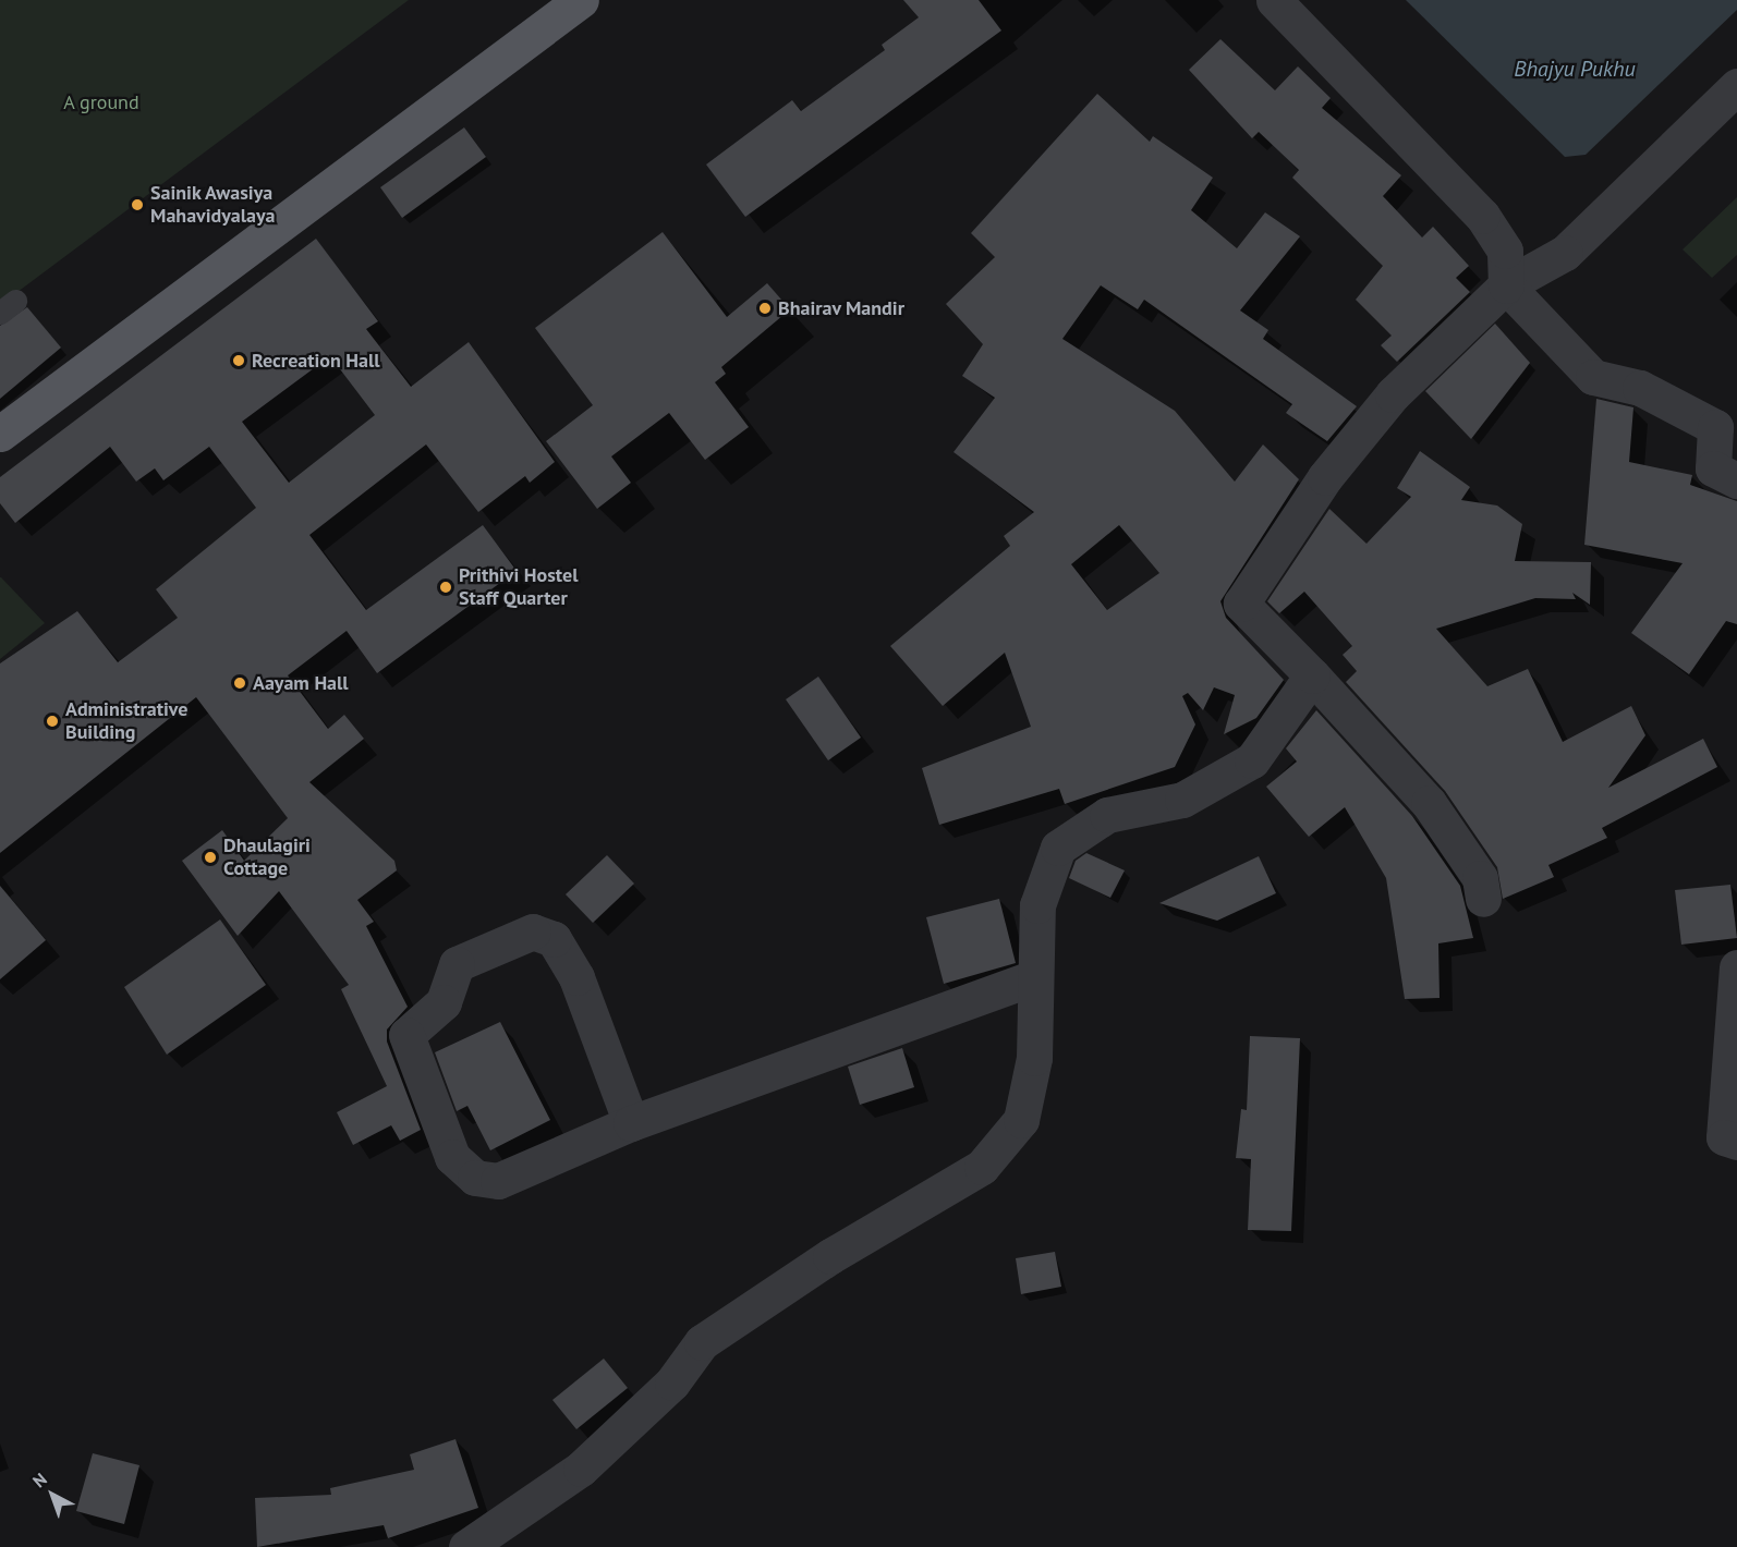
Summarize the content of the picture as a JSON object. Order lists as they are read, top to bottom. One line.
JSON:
{"water":["Bhajyu Pukhu"],"parks":["A ground"],"places":["Sainik Awasiya Mahavidyalaya","Bhairav Mandir","Recreation Hall","Prithivi Hostel Staff Quarter","Aayam Hall","Administrative Building","Dhaulagiri Cottage"],"north":"top left"}
